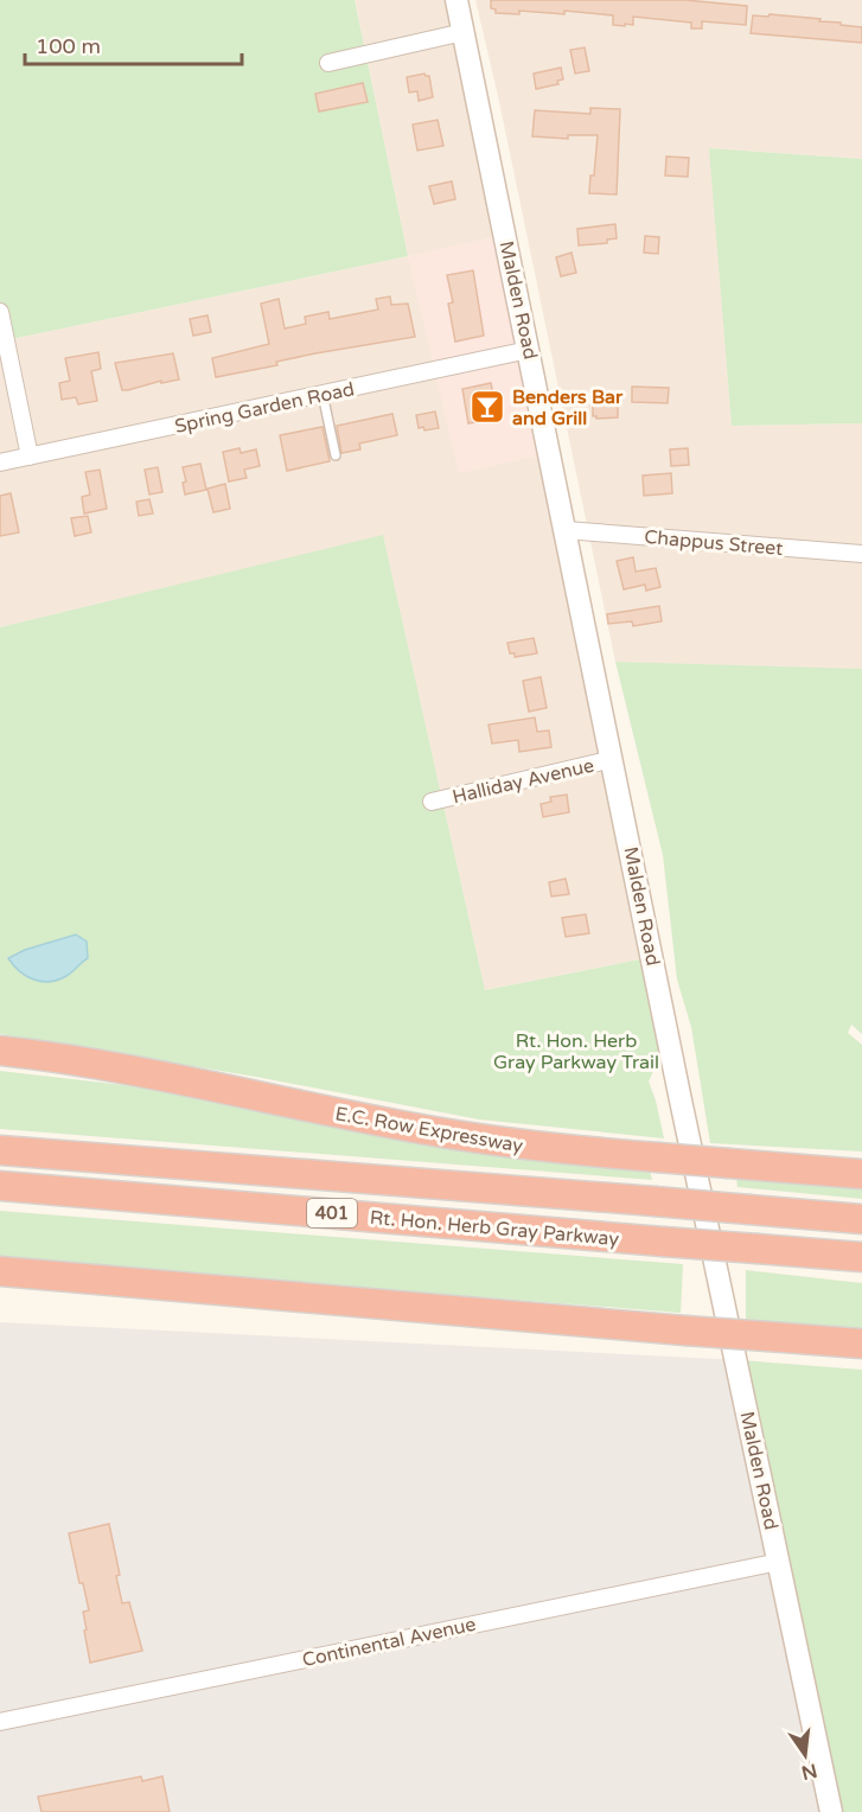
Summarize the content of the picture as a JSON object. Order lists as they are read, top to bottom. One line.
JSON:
{"streets":{"highway":["E.C. Row Expressway","401","Rt. Hon. Herb Gray Parkway"],"main road":["Malden Road"],"street":["Spring Garden Road","Chappus Street","Halliday Avenue","Continental Avenue"]},"crossings":[["Malden Road","Spring Garden Road"],["Malden Road","Chappus Street"],["Malden Road","Halliday Avenue"],["Malden Road","Continental Avenue"]],"parks":["Rt. Hon. Herb Gray Parkway Trail"],"places":{"bar":["Benders Bar and Grill"]},"scale_bar":"100 m","north":"bottom"}
